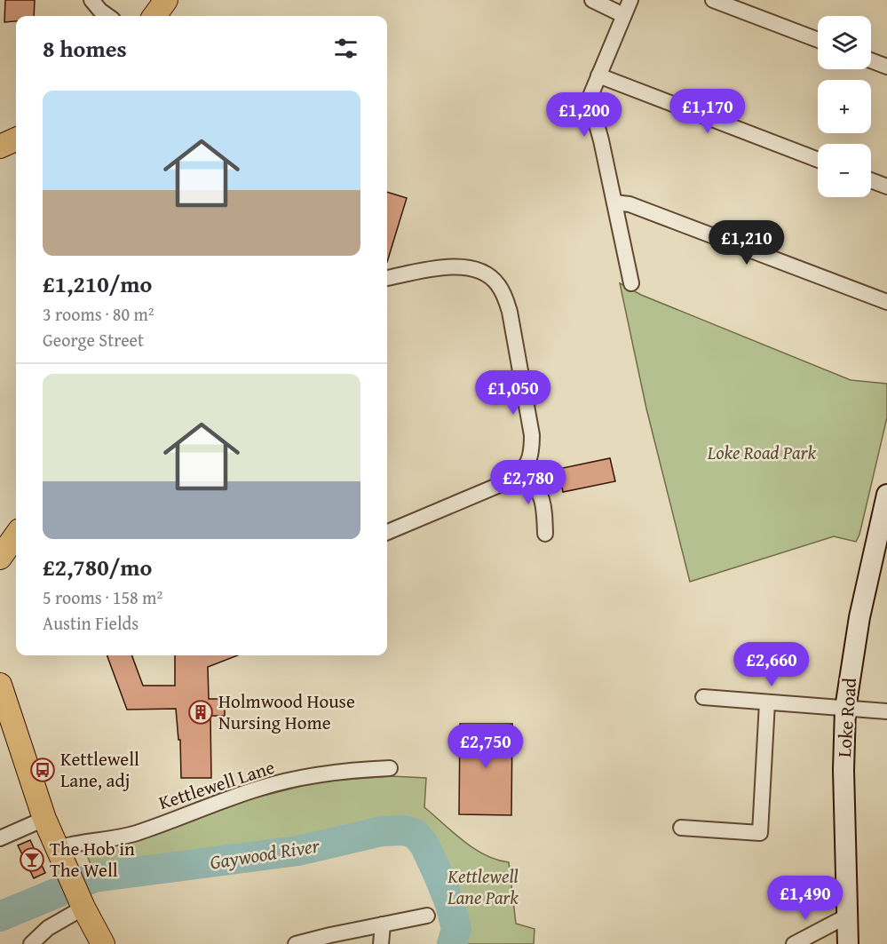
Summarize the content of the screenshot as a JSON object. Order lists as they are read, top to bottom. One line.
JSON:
{"streets":{"street":["Loke Road","Kettlewell Lane"]},"water":["Gaywood River"],"parks":["Loke Road Park","Kettlewell Lane Park"],"places":{"building":["Holmwood House Nursing Home"],"bus stop":["Kettlewell Lane, adj"],"bar":["The Hob in The Well"]},"page":{"map_buttons":["+","−"],"heading":"8 homes","list":[{"name":"£1,210/mo","note":"3 rooms · 80 m² · George Street"},{"name":"£2,780/mo","note":"5 rooms · 158 m² · Austin Fields"}],"price":["£1,170","£1,200","£1,210","£1,050","£2,780","£2,660","£2,750","£1,490"]}}
